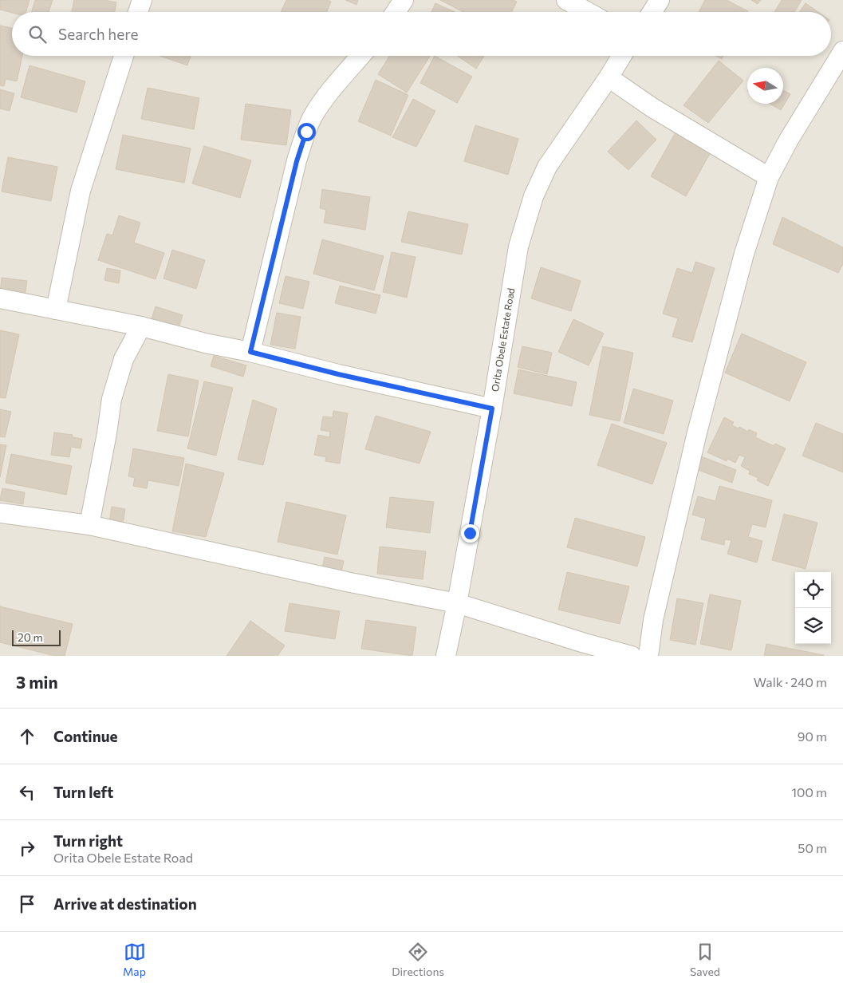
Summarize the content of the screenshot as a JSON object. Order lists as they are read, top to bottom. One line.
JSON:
{"streets":{"street":["Orita Obele Estate Road"]},"scale_bar":"20 m","north":"left","page":{"search":"Search here","scale":"20 m","heading":["3 min","Walk · 240 m"],"list":[["Continue","90 m"],["Turn left","100 m"],["Turn right","Orita Obele Estate Road","50 m"],"Arrive at destination"],"nav":["Map","Directions","Saved"]}}
